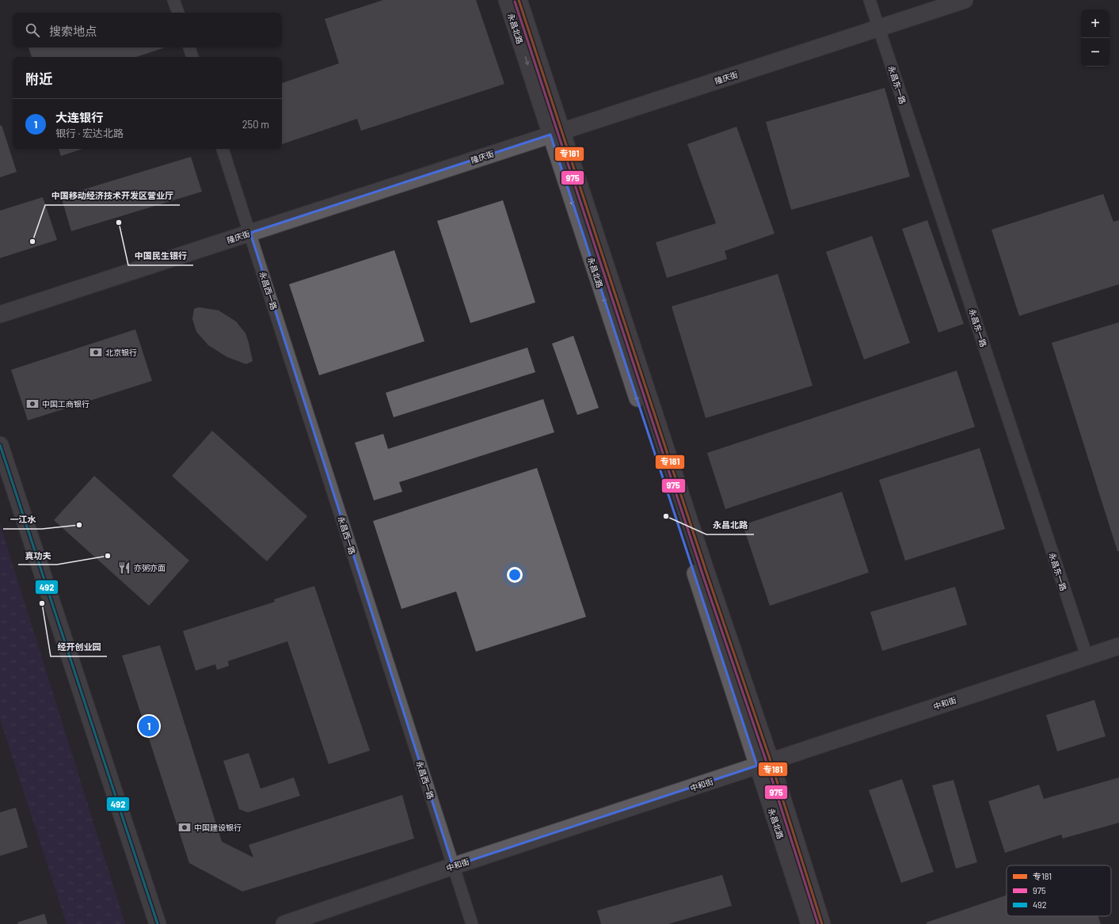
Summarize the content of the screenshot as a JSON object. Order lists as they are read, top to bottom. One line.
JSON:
{"streets":{"street":["永昌北路","隆庆街","永昌东一路","永昌西一路","中和街"]},"crossings":[["永昌北路","隆庆街"],["永昌北路","中和街"],["隆庆街","永昌东一路"],["隆庆街","永昌西一路"],["永昌东一路","中和街"],["永昌西一路","中和街"]],"places":{"other":["中国民生银行","中国移动经济技术开发区营业厅","永昌北路","一江水","真功夫","经开创业园"],"bank":["北京银行","中国工商银行","中国建设银行"],"restaurant":["亦粥亦面"]},"lines":["transit line 专181","transit line 975","transit line 492"],"legend":["专181","975","492"],"page":{"map_buttons":["+","−"],"search":"搜索地点","heading":"附近","list":[{"mark":"1","name":"大连银行","note":"银行 · 宏达北路","value":"250 m"}],"pins":"1"}}
